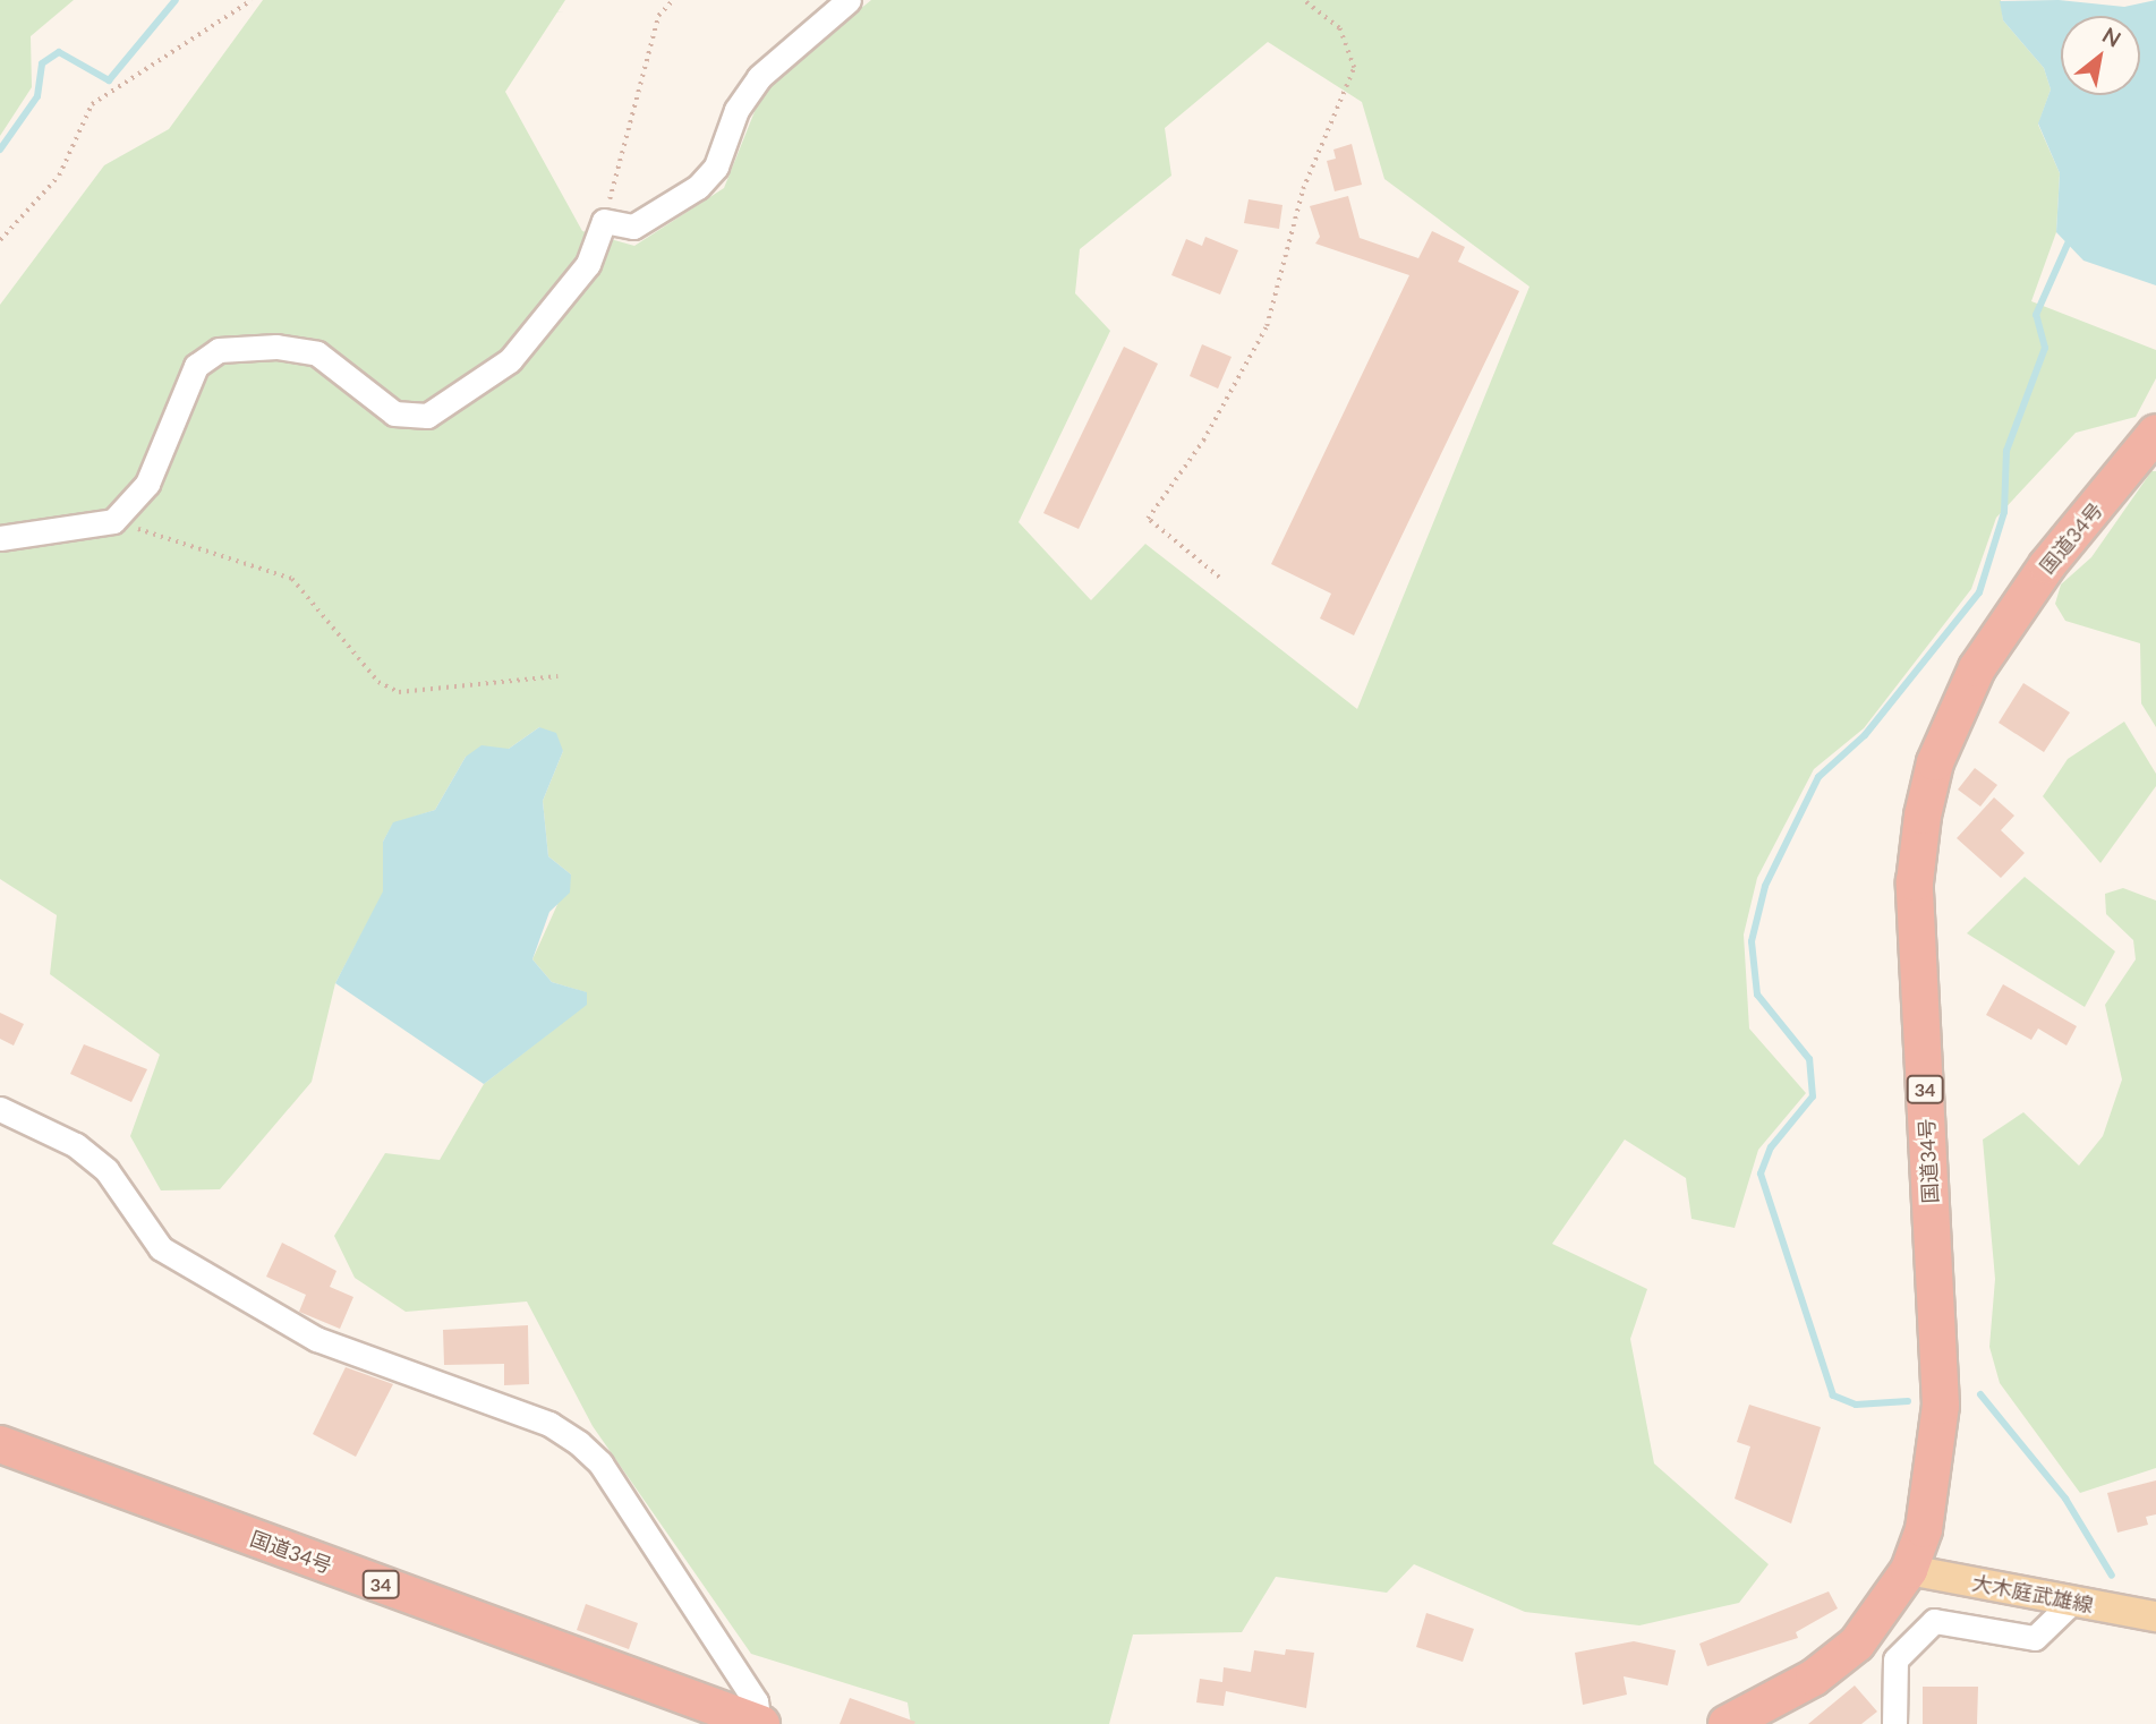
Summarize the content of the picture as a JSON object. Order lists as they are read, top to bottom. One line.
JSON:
{"streets":{"highway":["国道34号","34"],"main road":["大木庭武雄線"]},"crossings":[["国道34号","大木庭武雄線"]],"north":"top right"}
